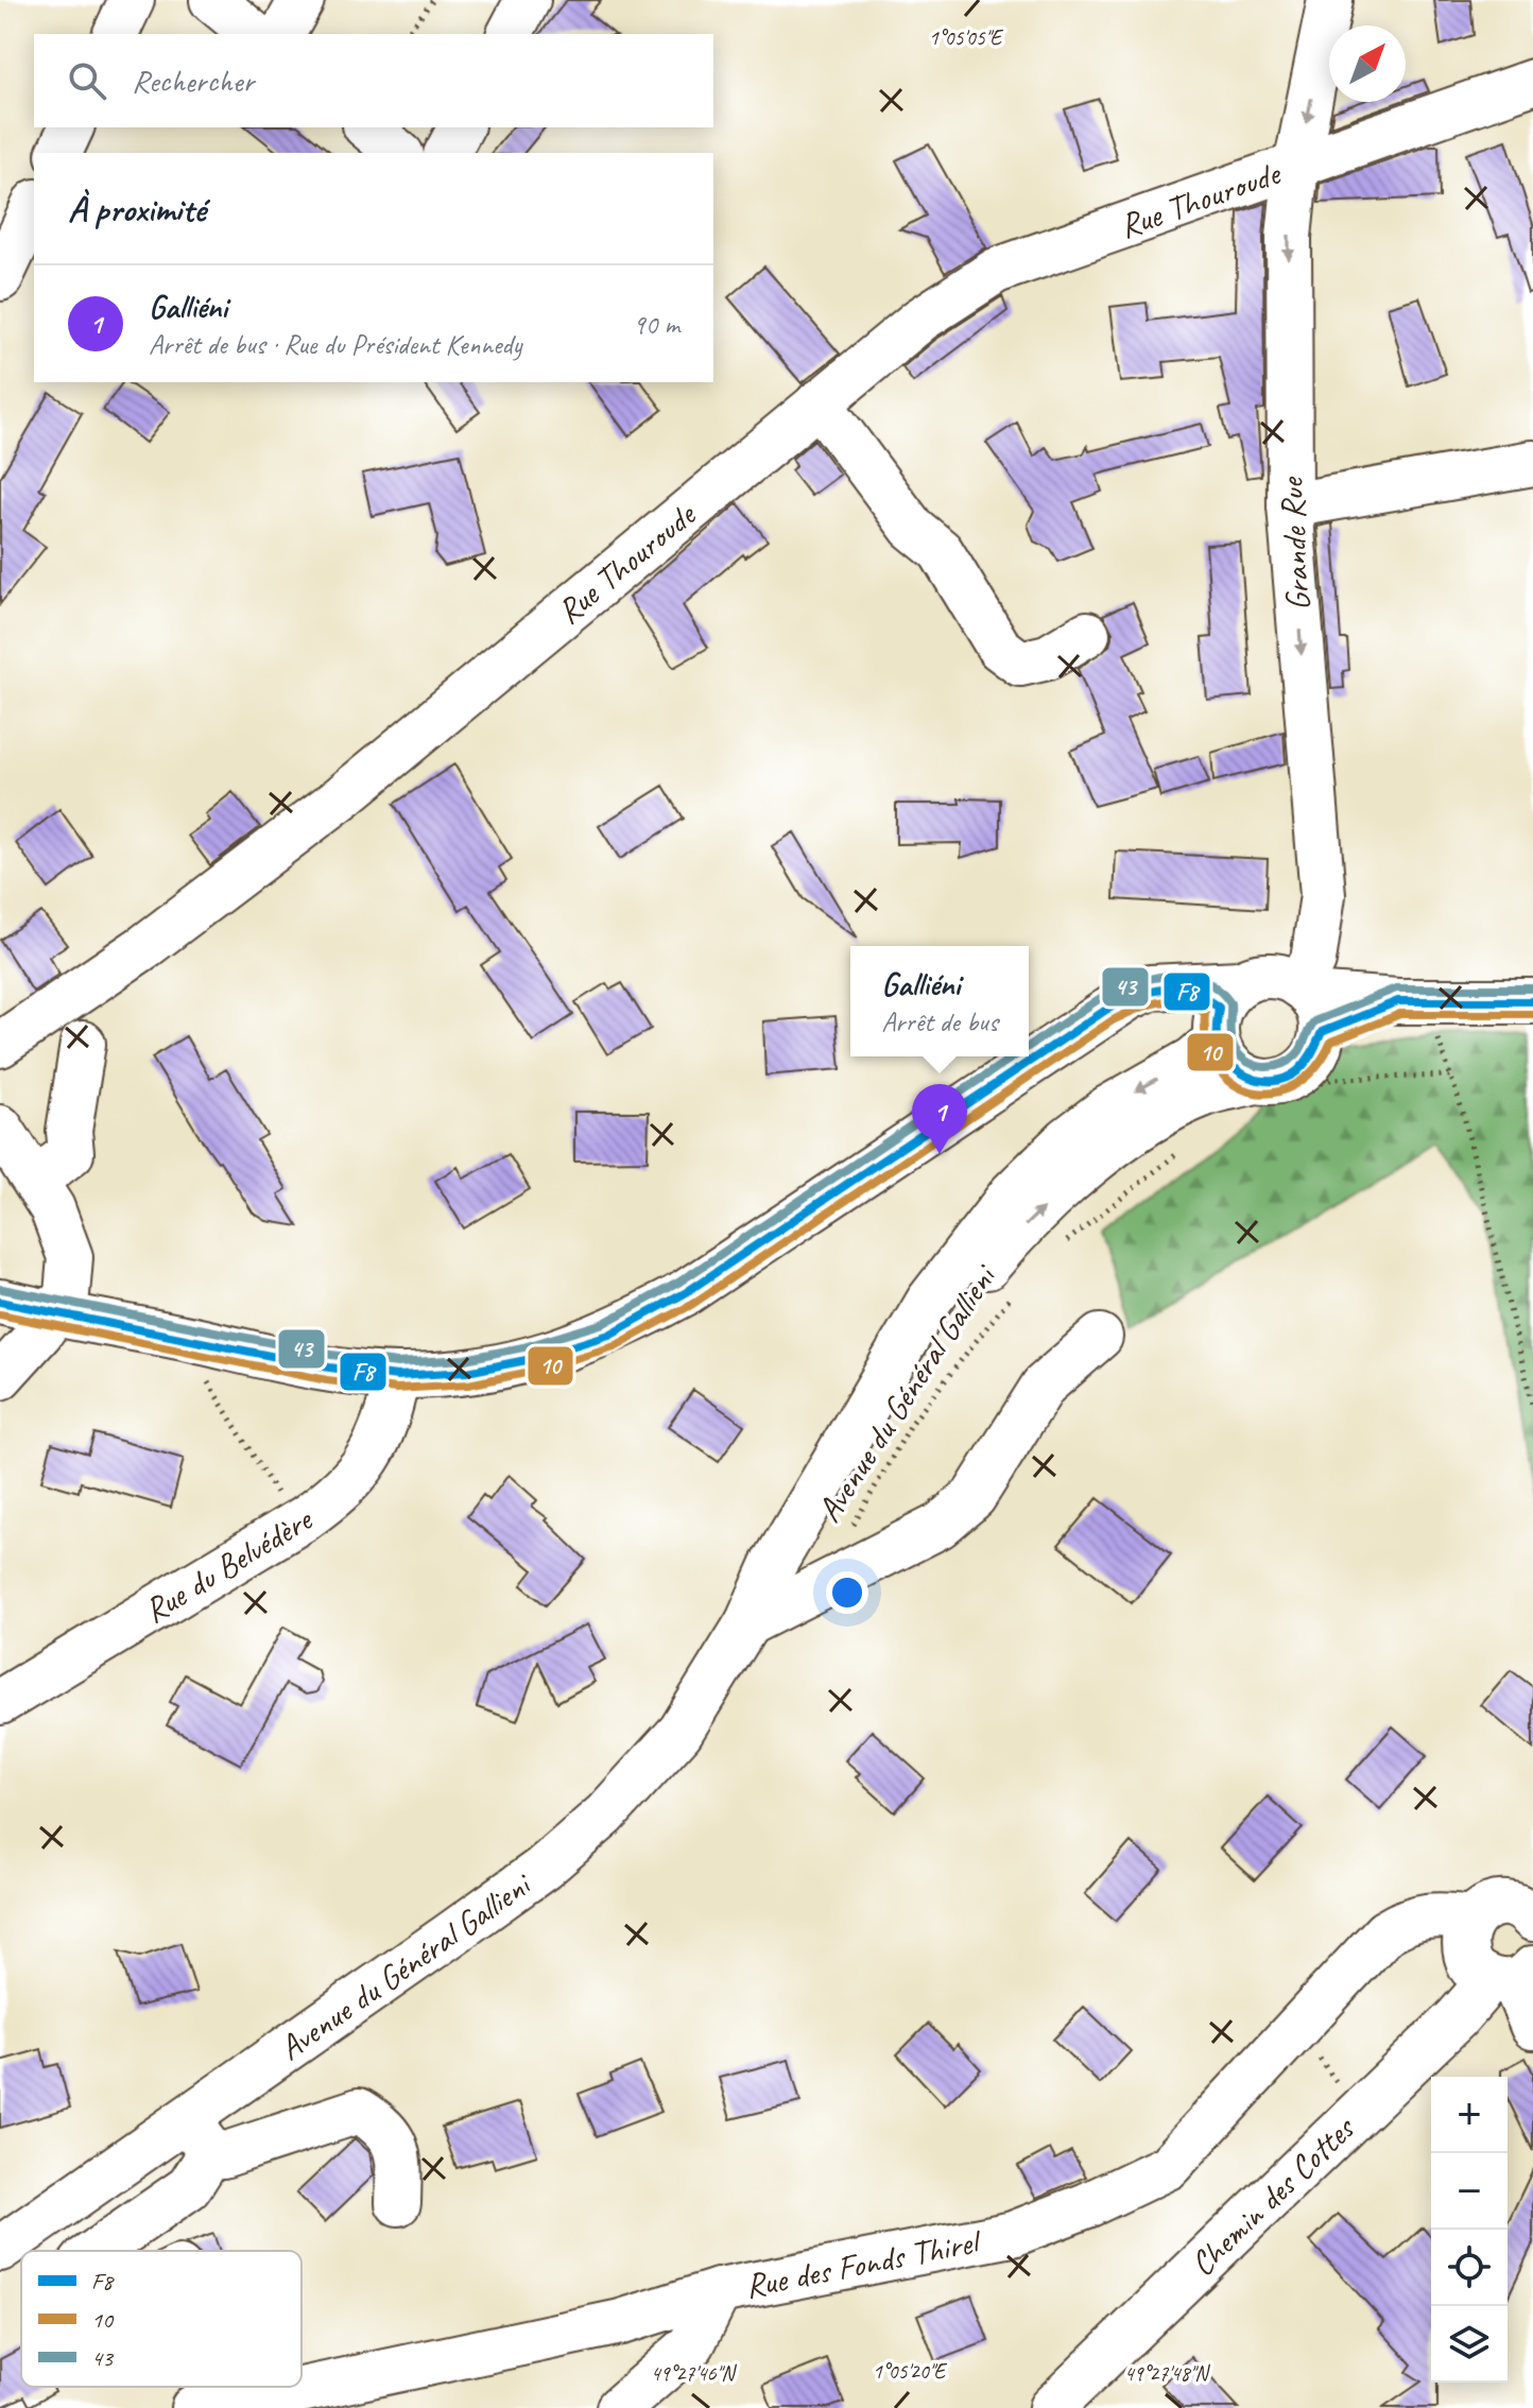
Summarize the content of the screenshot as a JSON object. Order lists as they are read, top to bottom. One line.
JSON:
{"streets":{"street":["Rue Thouroude","Grande Rue","Avenue du Général Gallieni","Rue du Belvédère","Chemin des Cottes","Rue des Fonds Thirel"]},"crossings":[["Rue Thouroude","Grande Rue"],["Grande Rue","Avenue du Général Gallieni"]],"one_way":["Grande Rue"],"lines":["transit line 43","transit line F8","transit line 10"],"legend":["F8","10","43"],"north":"top right","page":{"search":"Rechercher","heading":"À proximité","list":[{"mark":"1","name":"Galliéni","note":"Arrêt de bus · Rue du Président Kennedy","value":"90 m"}],"popup":["Galliéni","Arrêt de bus"],"pins":"1","map_buttons":["+","−"]},"coordinates":["1°05'05\"E","1°05'20\"E","49°27'46\"N","49°27'48\"N"]}
